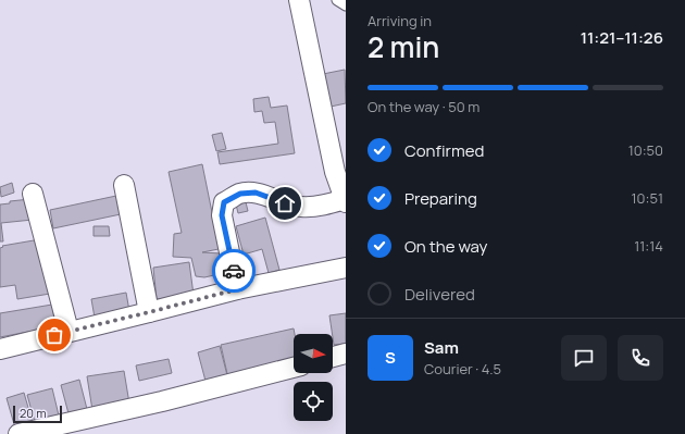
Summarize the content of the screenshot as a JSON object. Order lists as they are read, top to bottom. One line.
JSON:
{"scale_bar":"20 m","north":"right","page":{"heading":["2 min","Arriving in","11:21–11:26"],"panel":["Sam","Courier · 4.5"],"bar":"On the way · 50 m","list":[["Confirmed","10:50"],["Preparing","10:51"],["On the way","11:14"],"Delivered"],"round":"S","scale":"20 m"}}
